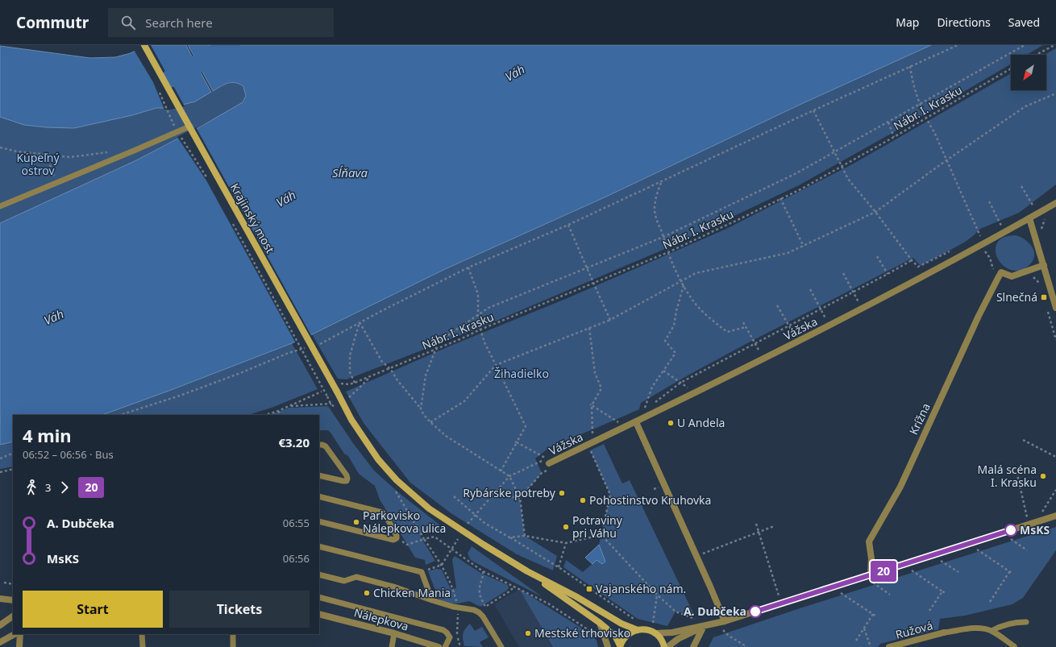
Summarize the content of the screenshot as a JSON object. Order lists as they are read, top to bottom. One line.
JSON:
{"streets":{"main road":["Krajinský most"],"street":["Vážska","Krížna","Nálepkova","Ružová"],"path":["Nábr. I. Krasku"]},"crossings":[["Nábr. I. Krasku","Krajinský most"]],"water":["Váh","Sĺňava"],"parks":["Kúpeľný ostrov","Žihadielko"],"places":{"transit":["Slnečná","Vajanského nám."],"other":["U Andela","Malá scéna I. Krasku","Rybárske potreby","Pohostinstvo Kruhovka","Parkovisko Nálepkova ulica","Potraviny pri Váhu","MsKS","Chicken Mania","A. Dubčeka","Mestské trhovisko"]},"lines":["bus line 20"],"north":"bottom left","page":{"header":"Commutr","search":"Search here","nav":["Map","Directions","Saved"],"on_map":"20","heading":["4 min","06:52 – 06:56 · Bus","€3.20"],"legs":["3","20"],"list":[{"name":"A. Dubčeka","value":"06:55"},{"name":"MsKS","value":"06:56"}],"buttons":["Start","Tickets"]}}
